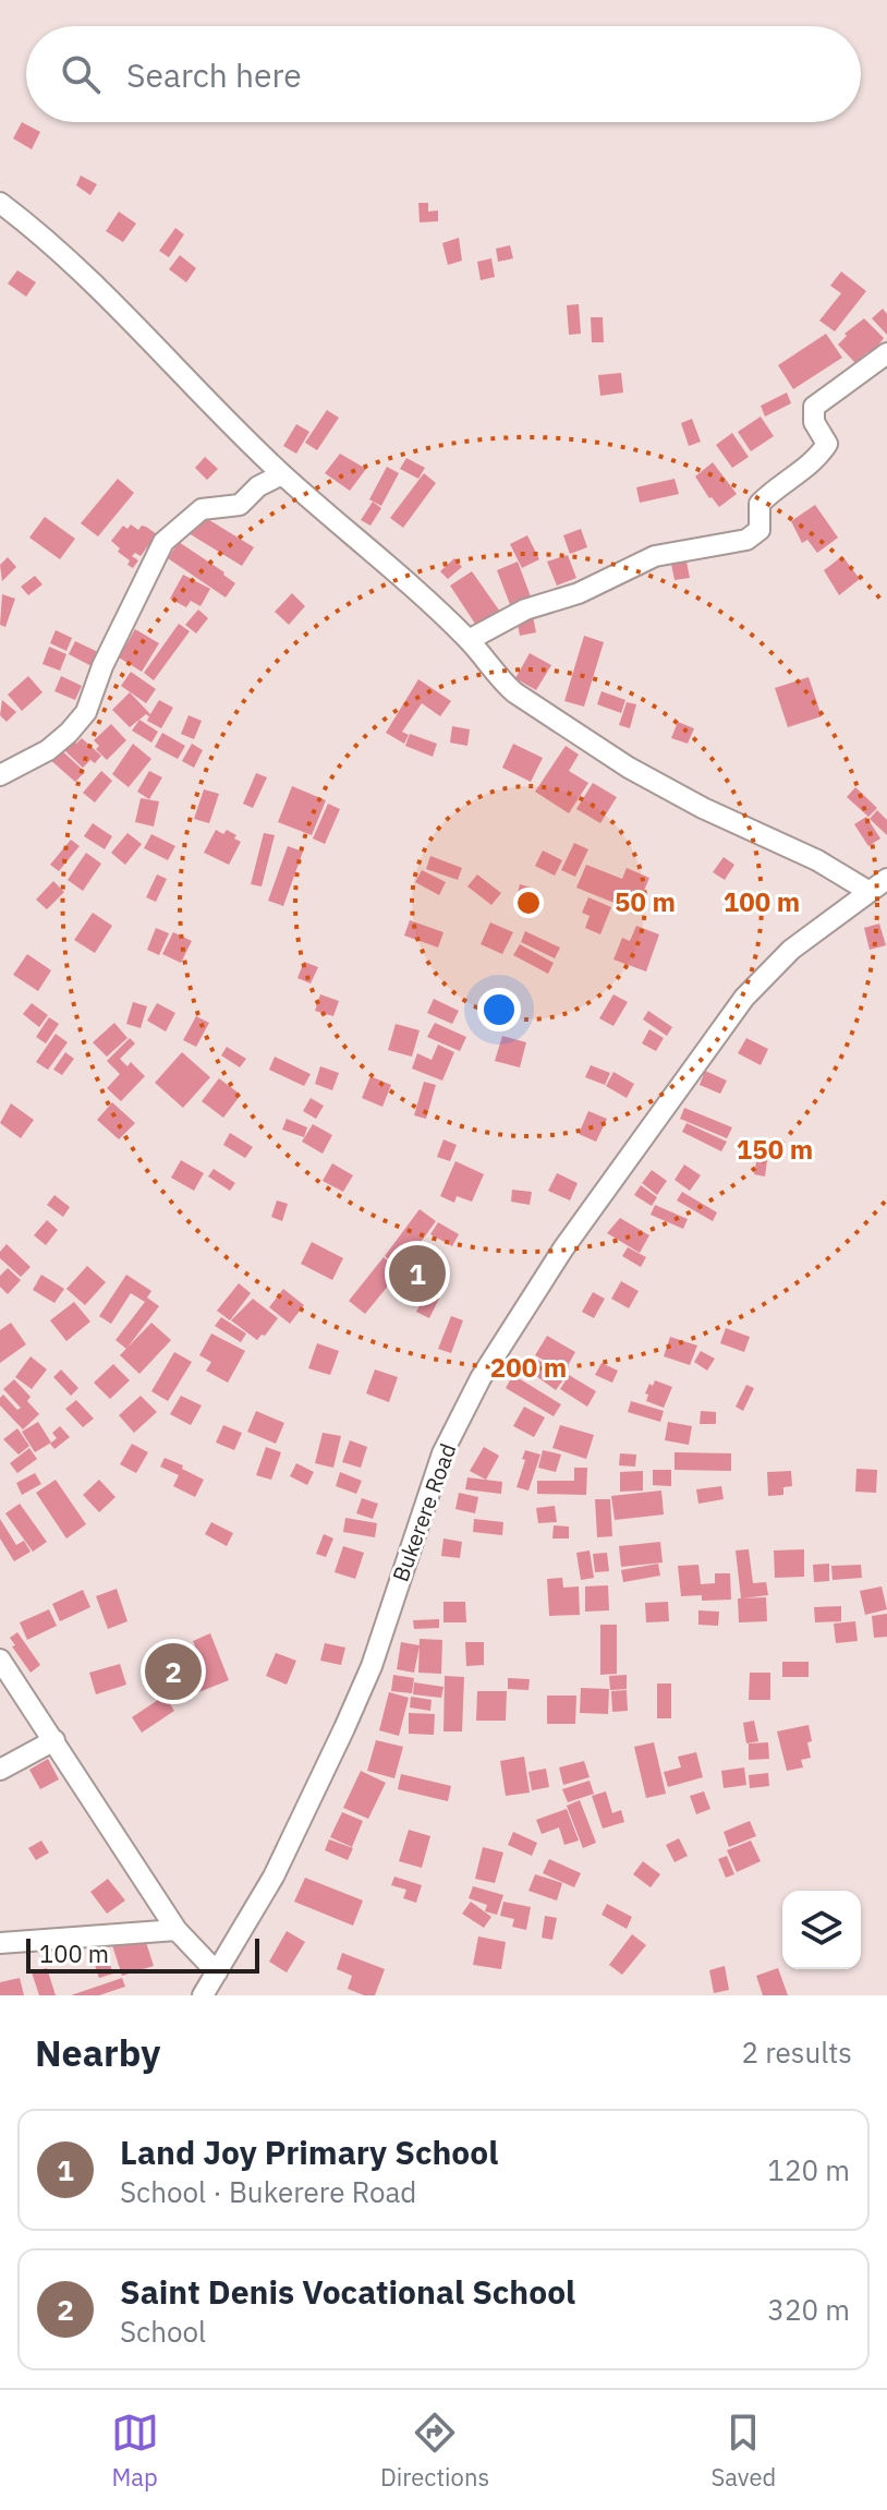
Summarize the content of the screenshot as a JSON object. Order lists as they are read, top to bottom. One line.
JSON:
{"streets":{"street":["Bukerere Road"]},"scale_bar":"100 m","page":{"search":"Search here","pins":["1","2"],"scale":"100 m","heading":["Nearby","2 results"],"list":[{"mark":"1","name":"Land Joy Primary School","note":"School · Bukerere Road","value":"120 m"},{"mark":"2","name":"Saint Denis Vocational School","note":"School","value":"320 m"}],"nav":["Map","Directions","Saved"]},"rings":["50 m","100 m","150 m","200 m"]}
